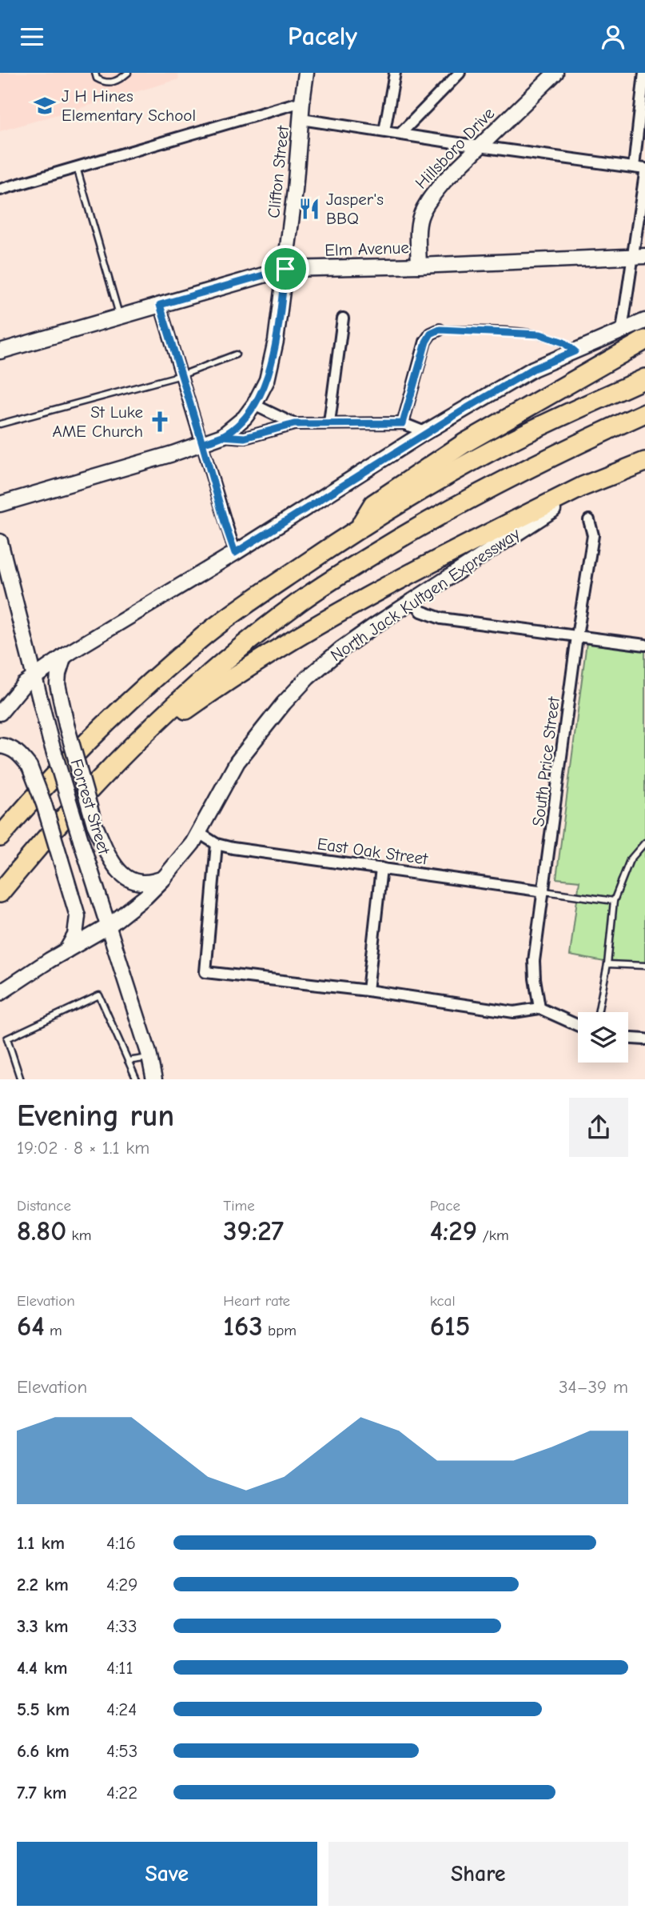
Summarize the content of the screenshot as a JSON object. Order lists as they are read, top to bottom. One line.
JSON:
{"streets":{"main road":["Hillsboro Drive","Clifton Street","Elm Avenue","North Jack Kultgen Expressway","Forrest Street"],"street":["South Price Street","East Oak Street"]},"crossings":[["Hillsboro Drive","Elm Avenue"],["Clifton Street","Elm Avenue"],["North Jack Kultgen Expressway","Forrest Street"],["North Jack Kultgen Expressway","East Oak Street"],["South Price Street","East Oak Street"]],"places":{"school or university":["J H Hines Elementary School"],"restaurant":["Jasper's BBQ"],"church":["St Luke AME Church"]},"page":{"header":"Pacely","heading":["Evening run","19:02 · 8 × 1.1 km"],"stats":[["Distance","8.80 km"],["Time","39:27"],["Pace","4:29 /km"],["Elevation","64 m"],["Heart rate","163 bpm"],["kcal","615"]],"chart":["Elevation","34–39 m"],"list":[{"name":"1.1 km","note":"4:16"},{"name":"2.2 km","note":"4:29"},{"name":"3.3 km","note":"4:33"},{"name":"4.4 km","note":"4:11"},{"name":"5.5 km","note":"4:24"},{"name":"6.6 km","note":"4:53"},{"name":"7.7 km","note":"4:22"}],"buttons":["Save","Share"]}}
